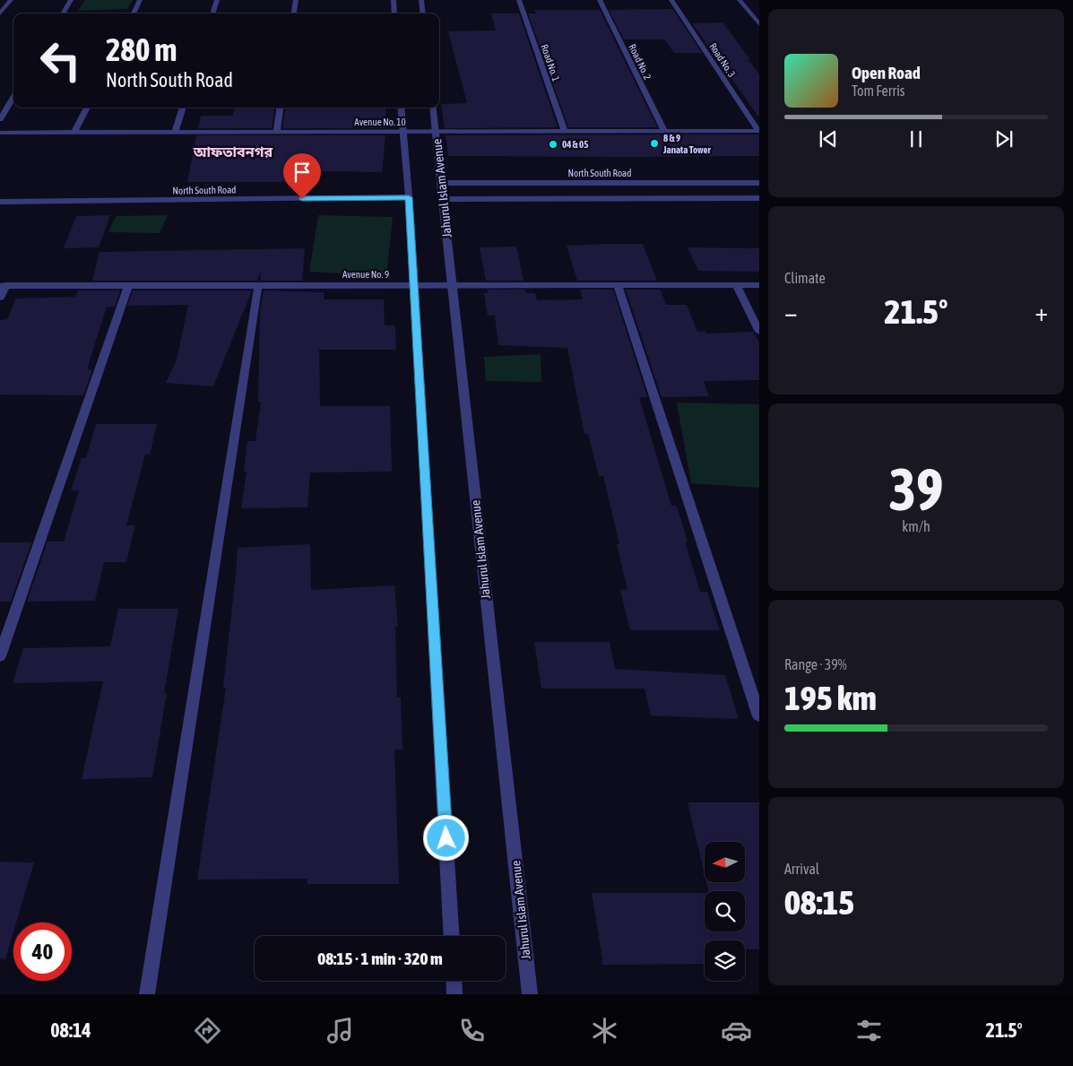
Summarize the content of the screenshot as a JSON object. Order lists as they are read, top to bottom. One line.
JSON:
{"streets":{"street":["Road No. 3","Road No. 2","Road No. 1","Avenue No. 10","North South Road","Jahurul Islam Avenue","Avenue No. 9"]},"crossings":[["Road No. 3","Avenue No. 10"],["Road No. 2","Avenue No. 10"],["Road No. 1","Avenue No. 10"],["Avenue No. 10","Jahurul Islam Avenue"],["North South Road","Jahurul Islam Avenue"],["Jahurul Islam Avenue","Avenue No. 9"]],"districts":["আফতাবনগর"],"places":["8 & 9 Janata Tower","04 & 05"],"north":"left","page":{"turn":["280 m","North South Road"],"song":["Open Road","Tom Ferris"],"tile":["Climate",["39","km/h"],["Range · 39%","195 km"],["Arrival","08:15"]],"heat":["−","21.5°","+"],"limit":"40","trip":"08:15 · 1 min · 320 m","tabs":["08:14","21.5°"]}}
